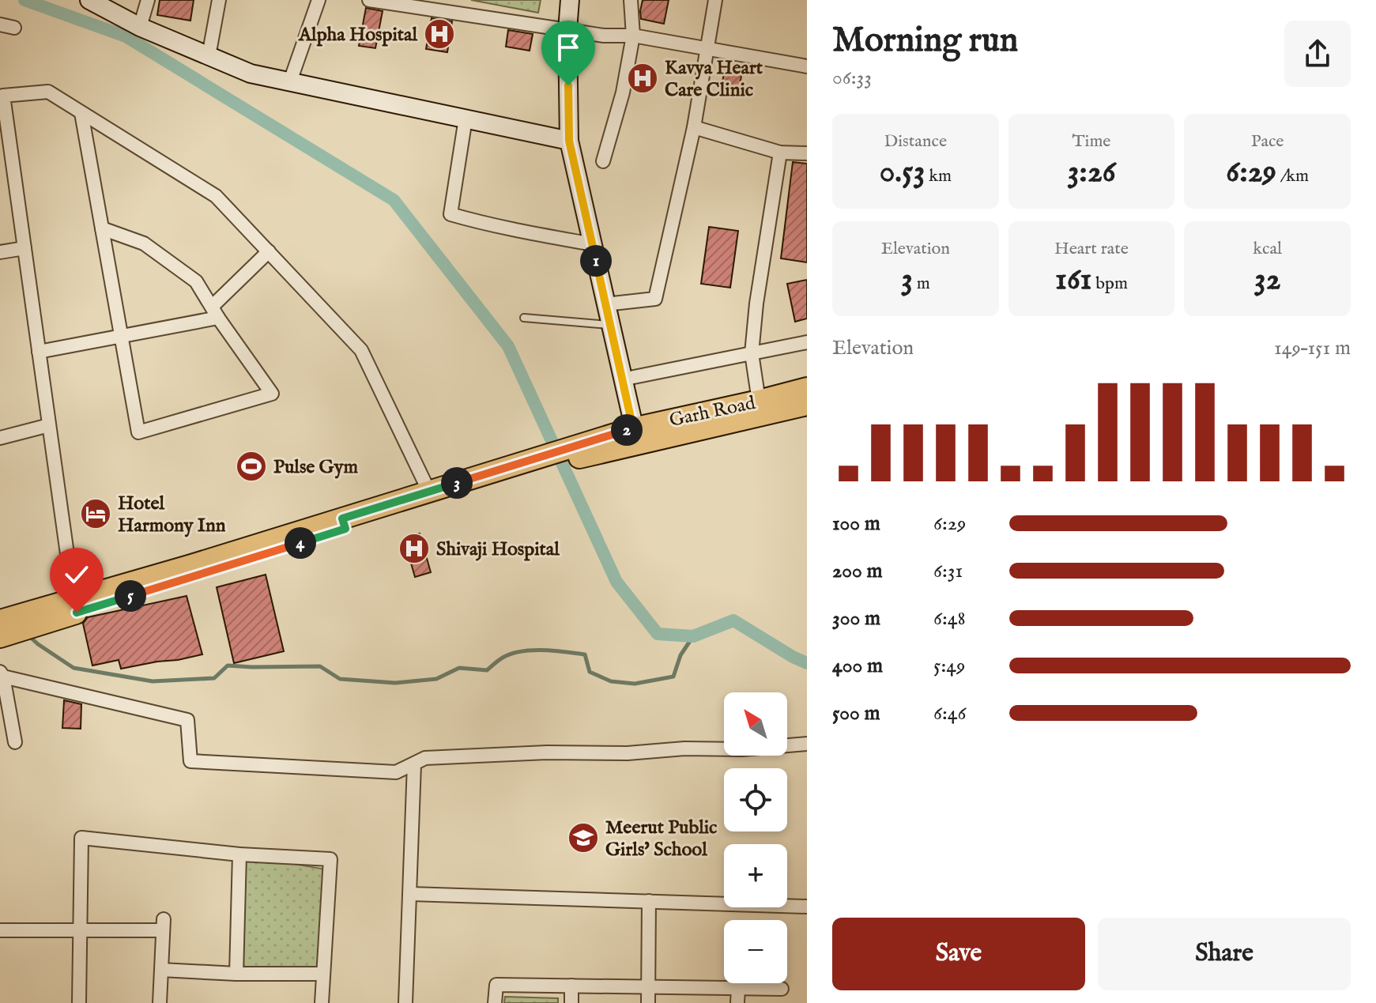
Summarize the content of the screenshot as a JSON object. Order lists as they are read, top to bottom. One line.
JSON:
{"streets":{"main road":["Garh Road"]},"places":{"hospital":["Alpha Hospital","Kavya Heart Care Clinic","Shivaji Hospital"],"sports":["Pulse Gym"],"hotel":["Hotel Harmony Inn"],"school or university":["Meerut Public Girls' School"]},"north":"top left","page":{"heading":["Morning run","06:33"],"stats":[["Distance","0.53 km"],["Time","3:26"],["Pace","6:29 /km"],["Elevation","3 m"],["Heart rate","161 bpm"],["kcal","32"]],"pins":["1","2","3","4","5"],"chart":["Elevation","149–151 m"],"list":[{"name":"100 m","note":"6:29"},{"name":"200 m","note":"6:31"},{"name":"300 m","note":"6:48"},{"name":"400 m","note":"5:49"},{"name":"500 m","note":"6:46"}],"map_buttons":["+","−"],"buttons":["Save","Share"]}}
